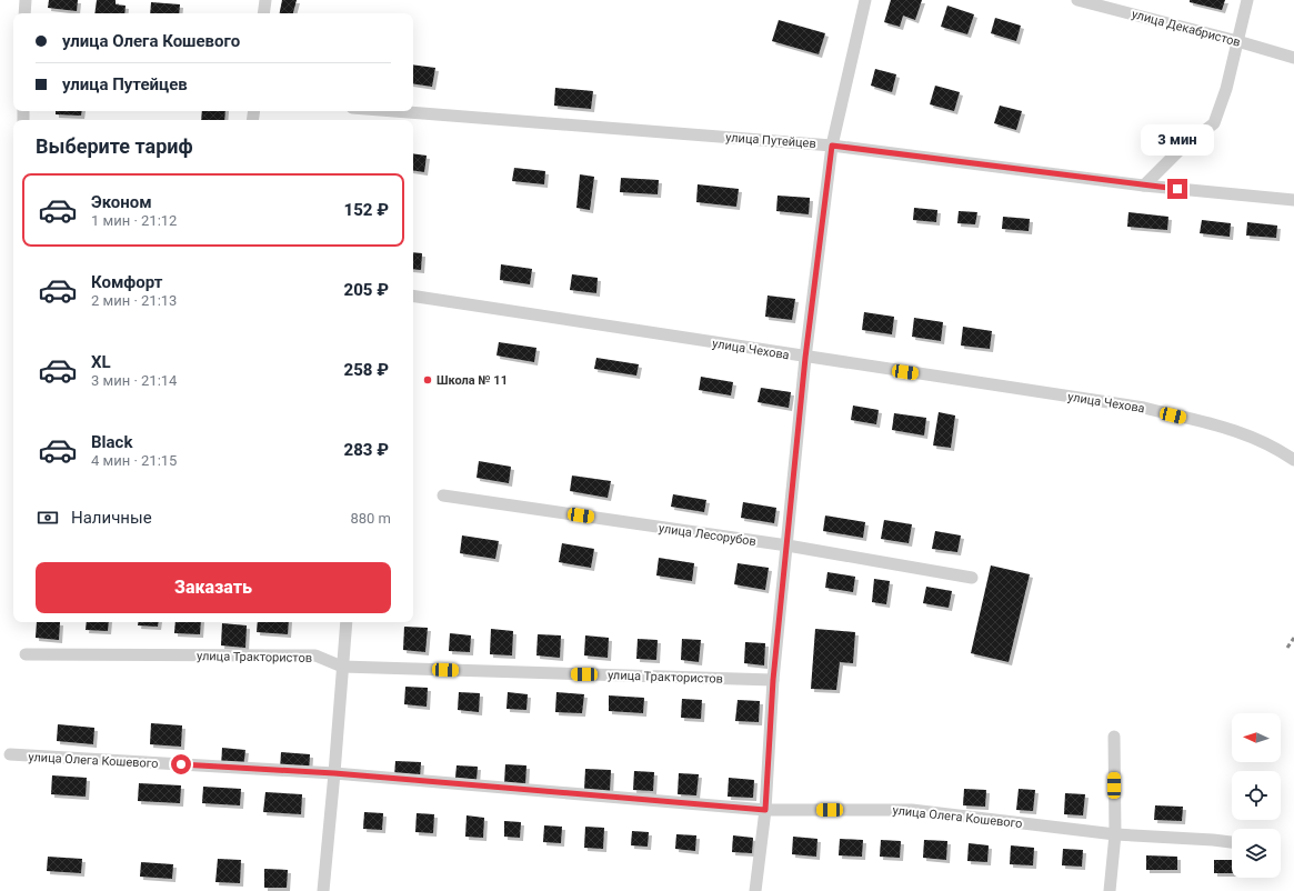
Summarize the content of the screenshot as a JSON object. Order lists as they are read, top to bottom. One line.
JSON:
{"streets":{"street":["улица Декабристов","улица Путейцев","улица Чехова","улица Лесорубов","улица Трактористов","улица Олега Кошевого"]},"places":["Школа № 11"],"north":"left","page":{"banner":["улица Олега Кошевого","улица Путейцев"],"heading":"Выберите тариф","bubble":"3 мин","list":[{"name":"Эконом","note":"1 мин · 21:12","value":"152 ₽"},{"name":"Комфорт","note":"2 мин · 21:13","value":"205 ₽"},{"name":"XL","note":"3 мин · 21:14","value":"258 ₽"},{"name":"Black","note":"4 мин · 21:15","value":"283 ₽"}],"pay":["Наличные","880 m"],"buttons":"Заказать"}}
